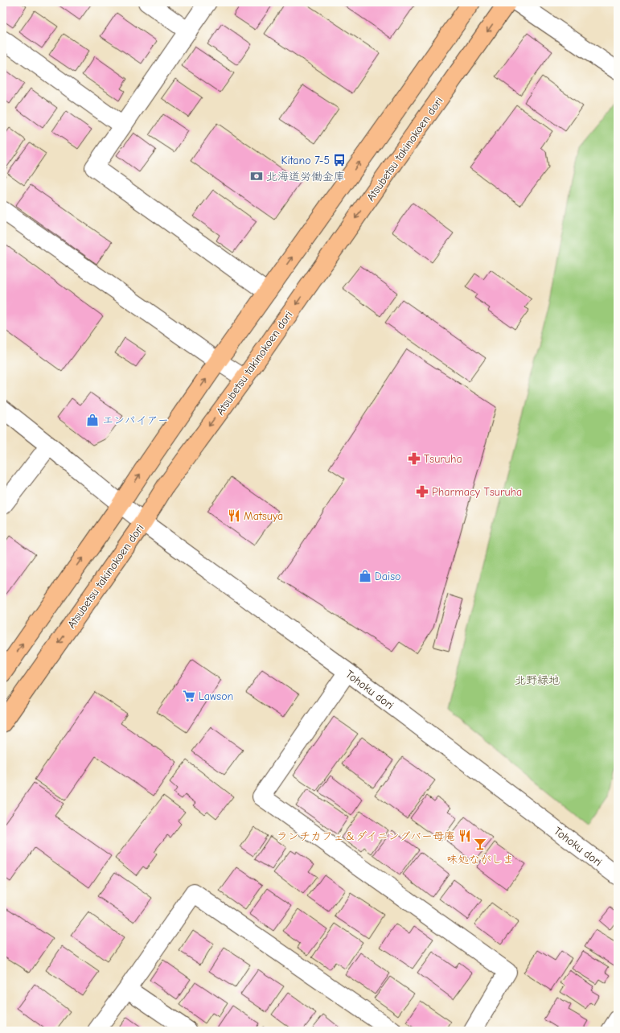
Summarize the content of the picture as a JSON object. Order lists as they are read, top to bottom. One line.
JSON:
{"streets":{"main road":["Atsubetsu takinokoen dori"],"street":["Tohoku dori"]},"crossings":[["Atsubetsu takinokoen dori","Tohoku dori"]],"parks":["北野緑地"],"places":{"bus stop":["Kitano 7-5"],"bank":["北海道労働金庫"],"shop":["エンパイアー","Daiso"],"pharmacy":["Tsuruha","Pharmacy Tsuruha"],"restaurant":["Matsuya","ランチカフェ＆ダイニングバー母庵"],"supermarket":["Lawson"],"bar":["味処ながしま"]}}
